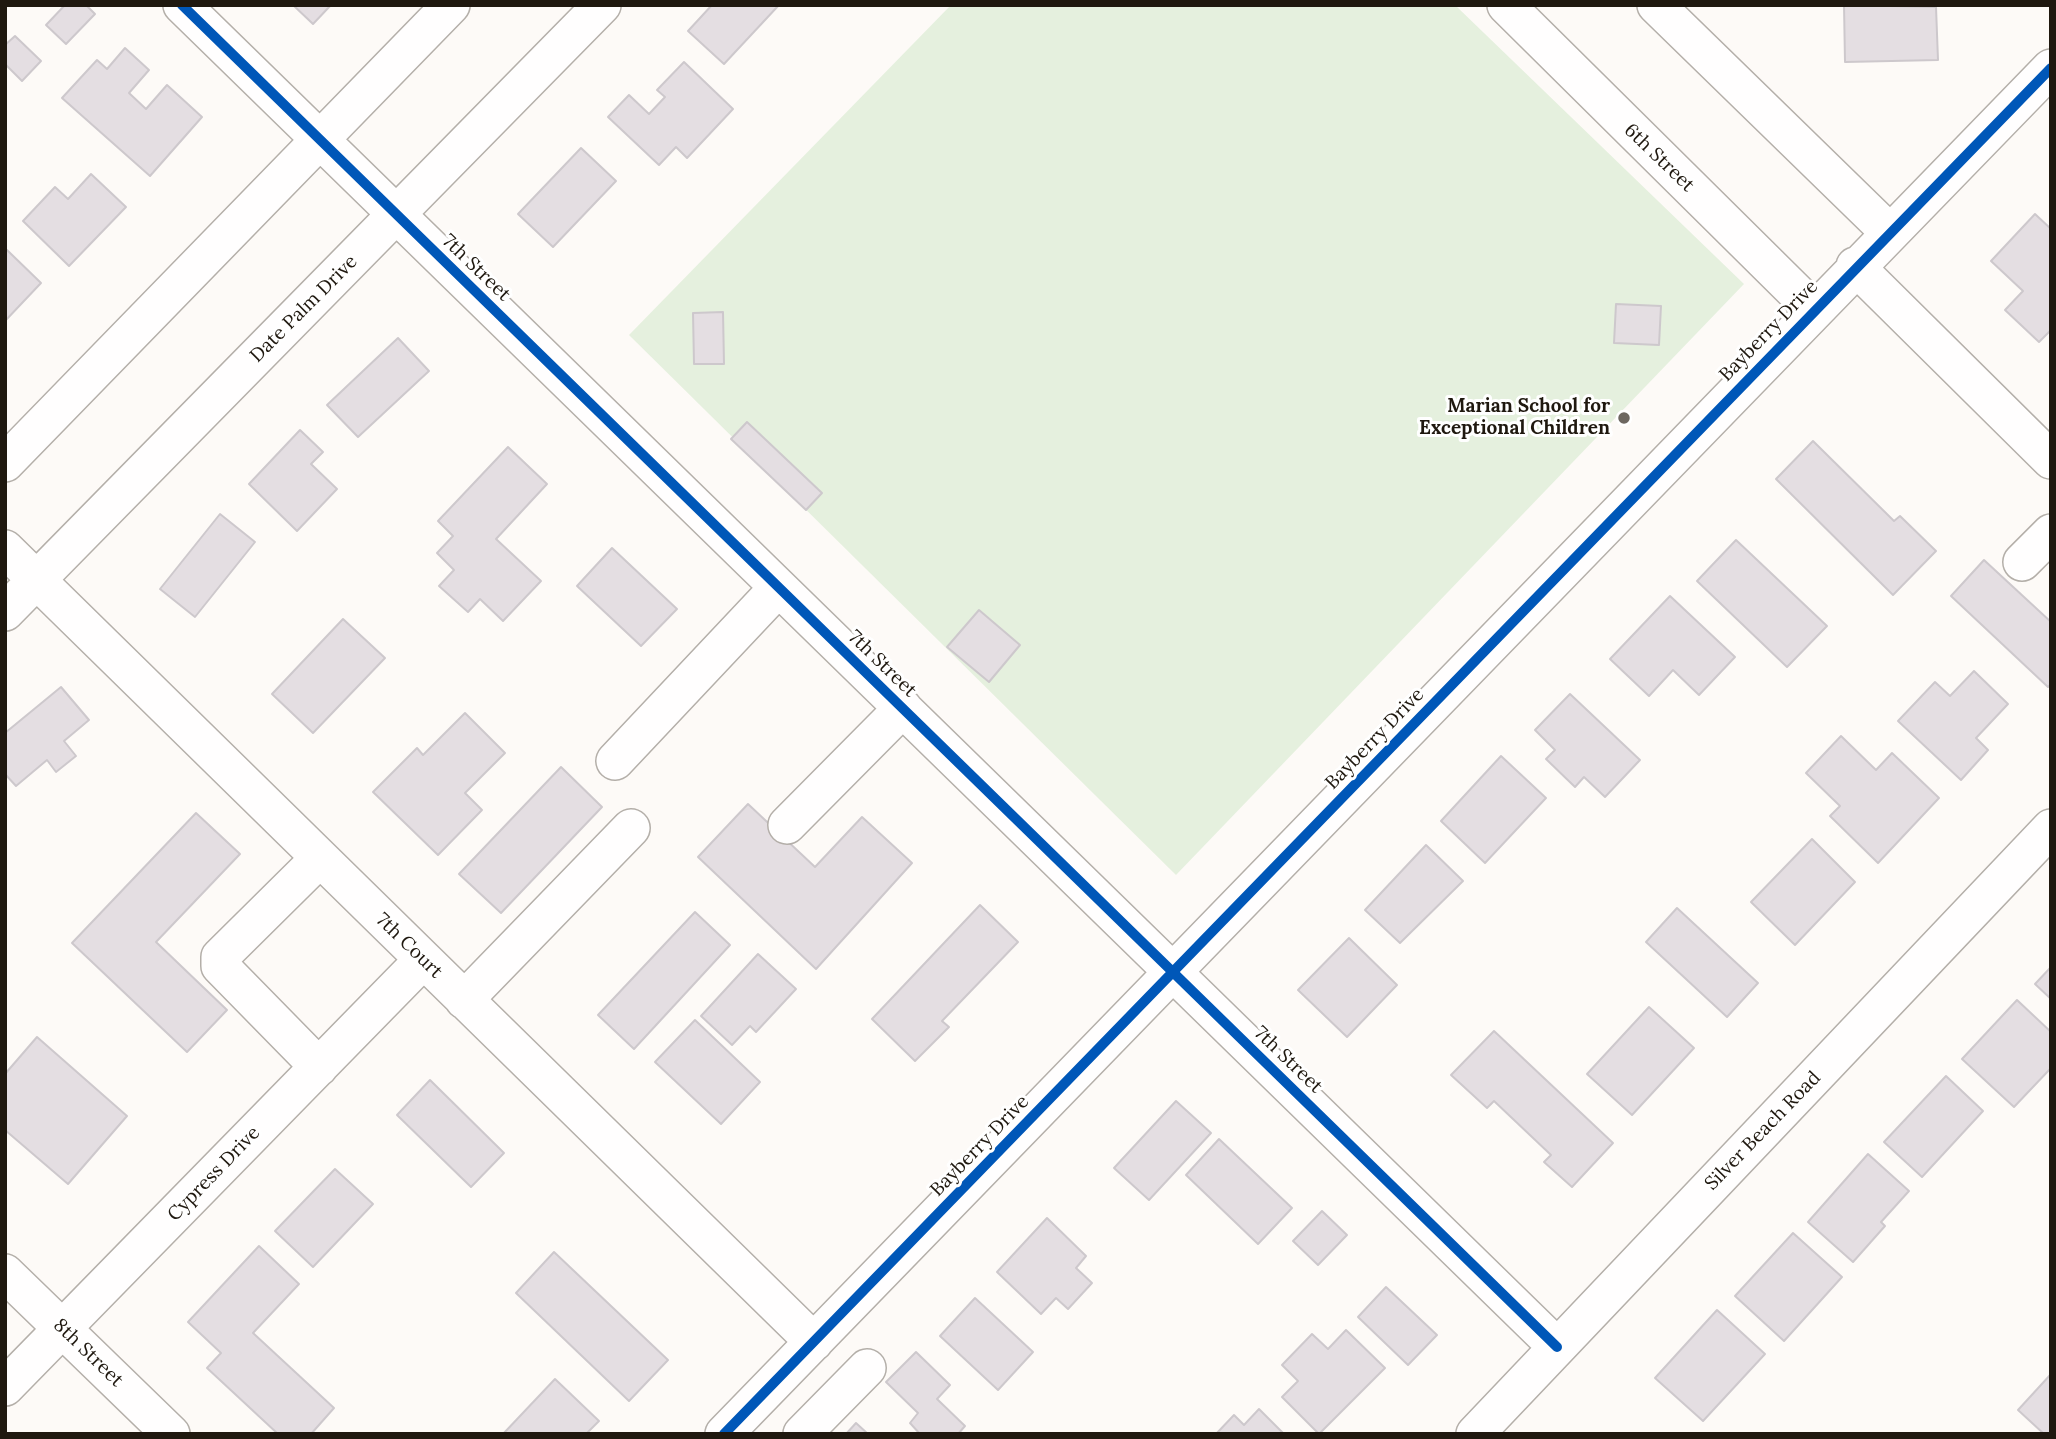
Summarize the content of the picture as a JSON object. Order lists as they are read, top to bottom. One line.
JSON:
{"streets":{"street":["6th Street","7th Street","Date Palm Drive","Bayberry Drive","7th Court","Silver Beach Road","Cypress Drive","8th Street"]},"crossings":[["6th Street","Bayberry Drive"],["7th Street","Date Palm Drive"],["7th Street","Bayberry Drive"],["7th Street","Silver Beach Road"],["Date Palm Drive","7th Court"],["Bayberry Drive","7th Court"],["7th Court","Cypress Drive"],["Cypress Drive","8th Street"]],"places":["Marian School for Exceptional Children"]}
